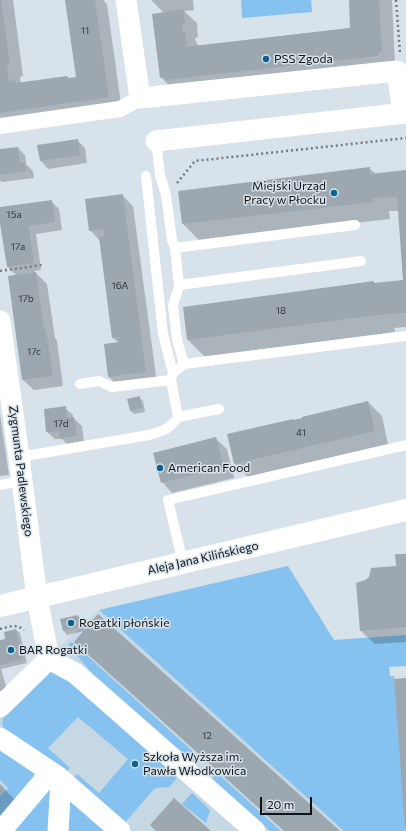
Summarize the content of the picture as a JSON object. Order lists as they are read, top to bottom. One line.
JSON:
{"streets":{"main road":["Aleja Jana Kilińskiego"],"street":["Zygmunta Padlewskiego"]},"crossings":[["Zygmunta Padlewskiego","Aleja Jana Kilińskiego"]],"places":["PSS Zgoda","Miejski Urząd Pracy w Płocku","American Food","Rogatki płońskie","BAR Rogatki","Szkoła Wyższa im. Pawła Włodkowica"],"house_numbers":["11","15a","17a","16A","17b","18","17c","17d","41","12"],"scale_bar":"20 m"}
